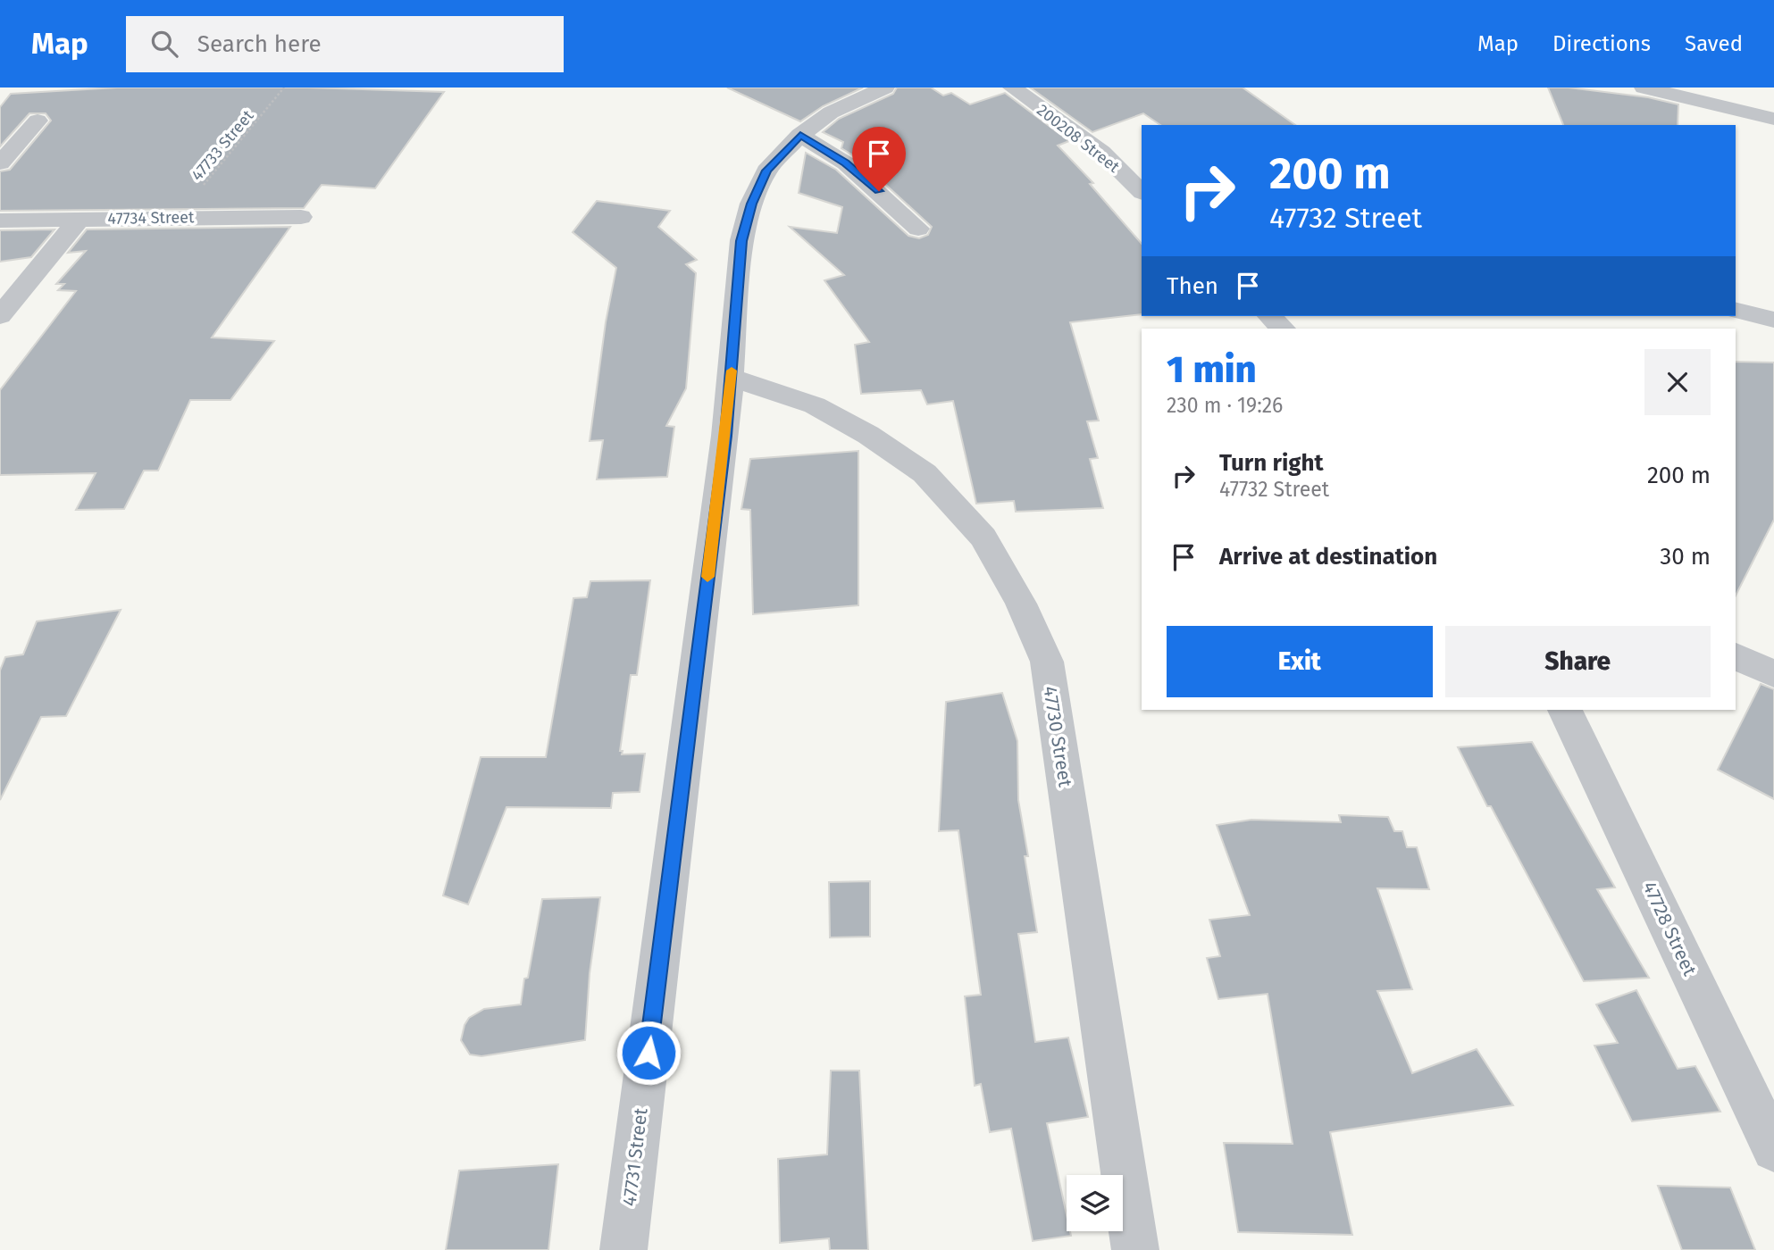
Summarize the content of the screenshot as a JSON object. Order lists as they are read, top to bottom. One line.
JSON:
{"streets":{"street":["200208 Street","47734 Street","47730 Street","47728 Street","47731 Street"],"path":["47733 Street"]},"crossings":[["47733 Street","47734 Street"],["47730 Street","47731 Street"]],"page":{"header":"Map","search":"Search here","nav":["Map","Directions","Saved"],"turn":["200 m","47732 Street"],"then":"Then","heading":["1 min","230 m · 19:26"],"list":[{"name":"Turn right","note":"47732 Street","value":"200 m"},{"name":"Arrive at destination","value":"30 m"}],"buttons":["Exit","Share"]}}
